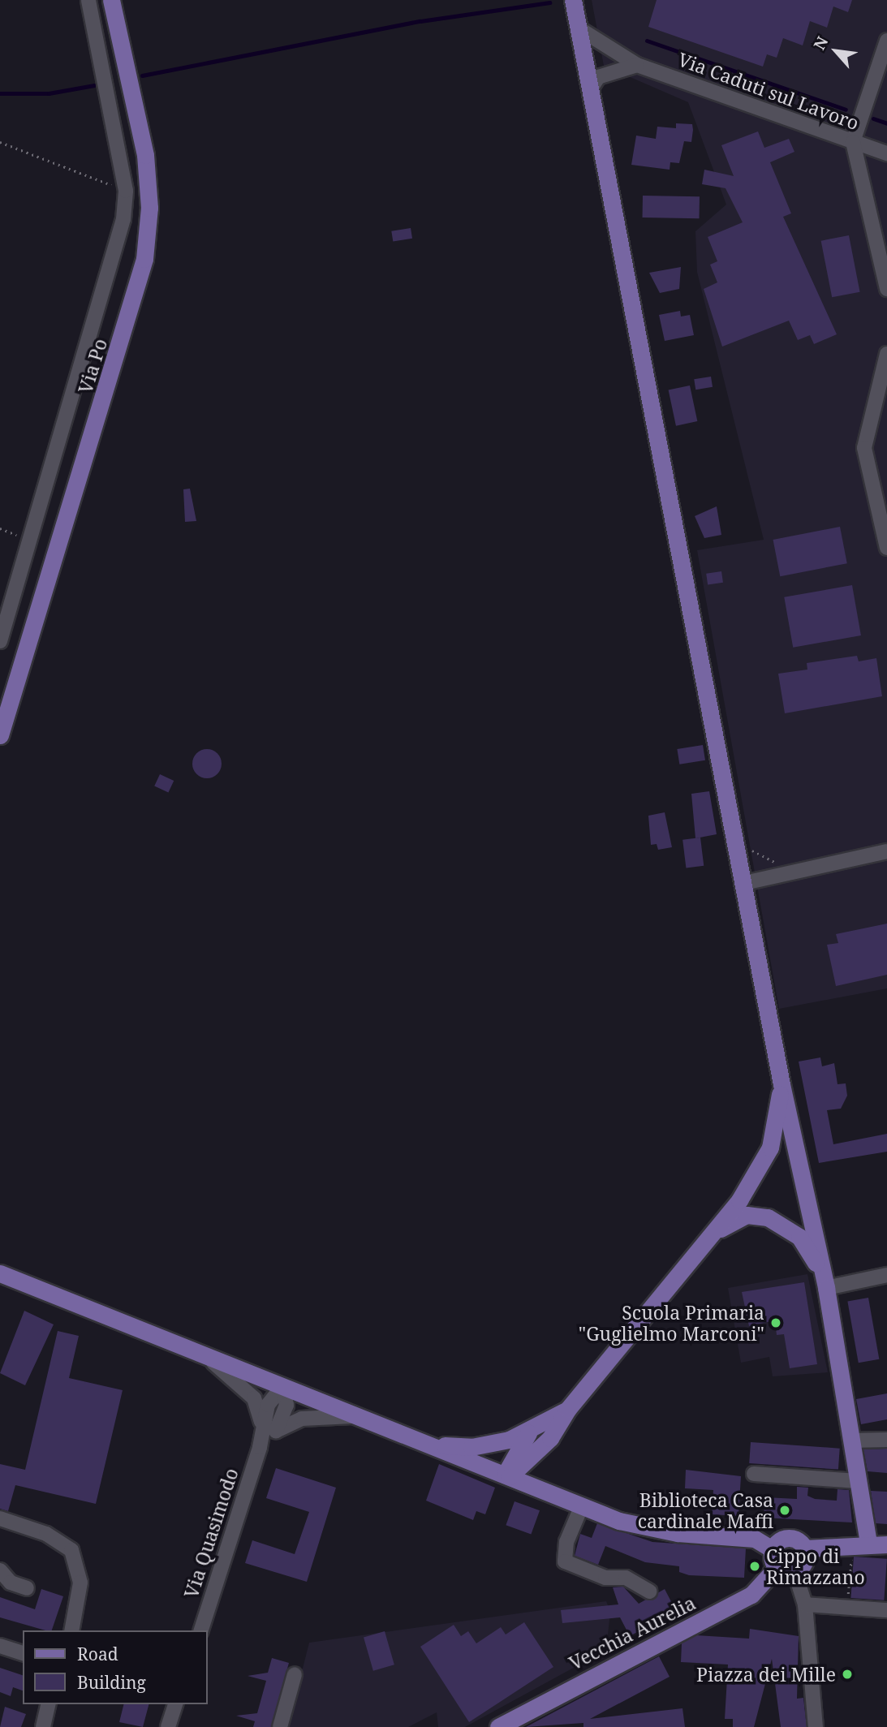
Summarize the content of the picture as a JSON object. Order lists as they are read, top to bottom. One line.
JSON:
{"streets":{"main road":["Via Po","Vecchia Aurelia"],"street":["Via Caduti sul Lavoro","Via Quasimodo"]},"places":["Scuola Primaria \"Guglielmo Marconi\"","Biblioteca Casa cardinale Maffi","Cippo di Rimazzano","Piazza dei Mille"],"legend":["Road","Building"],"north":"top left"}
